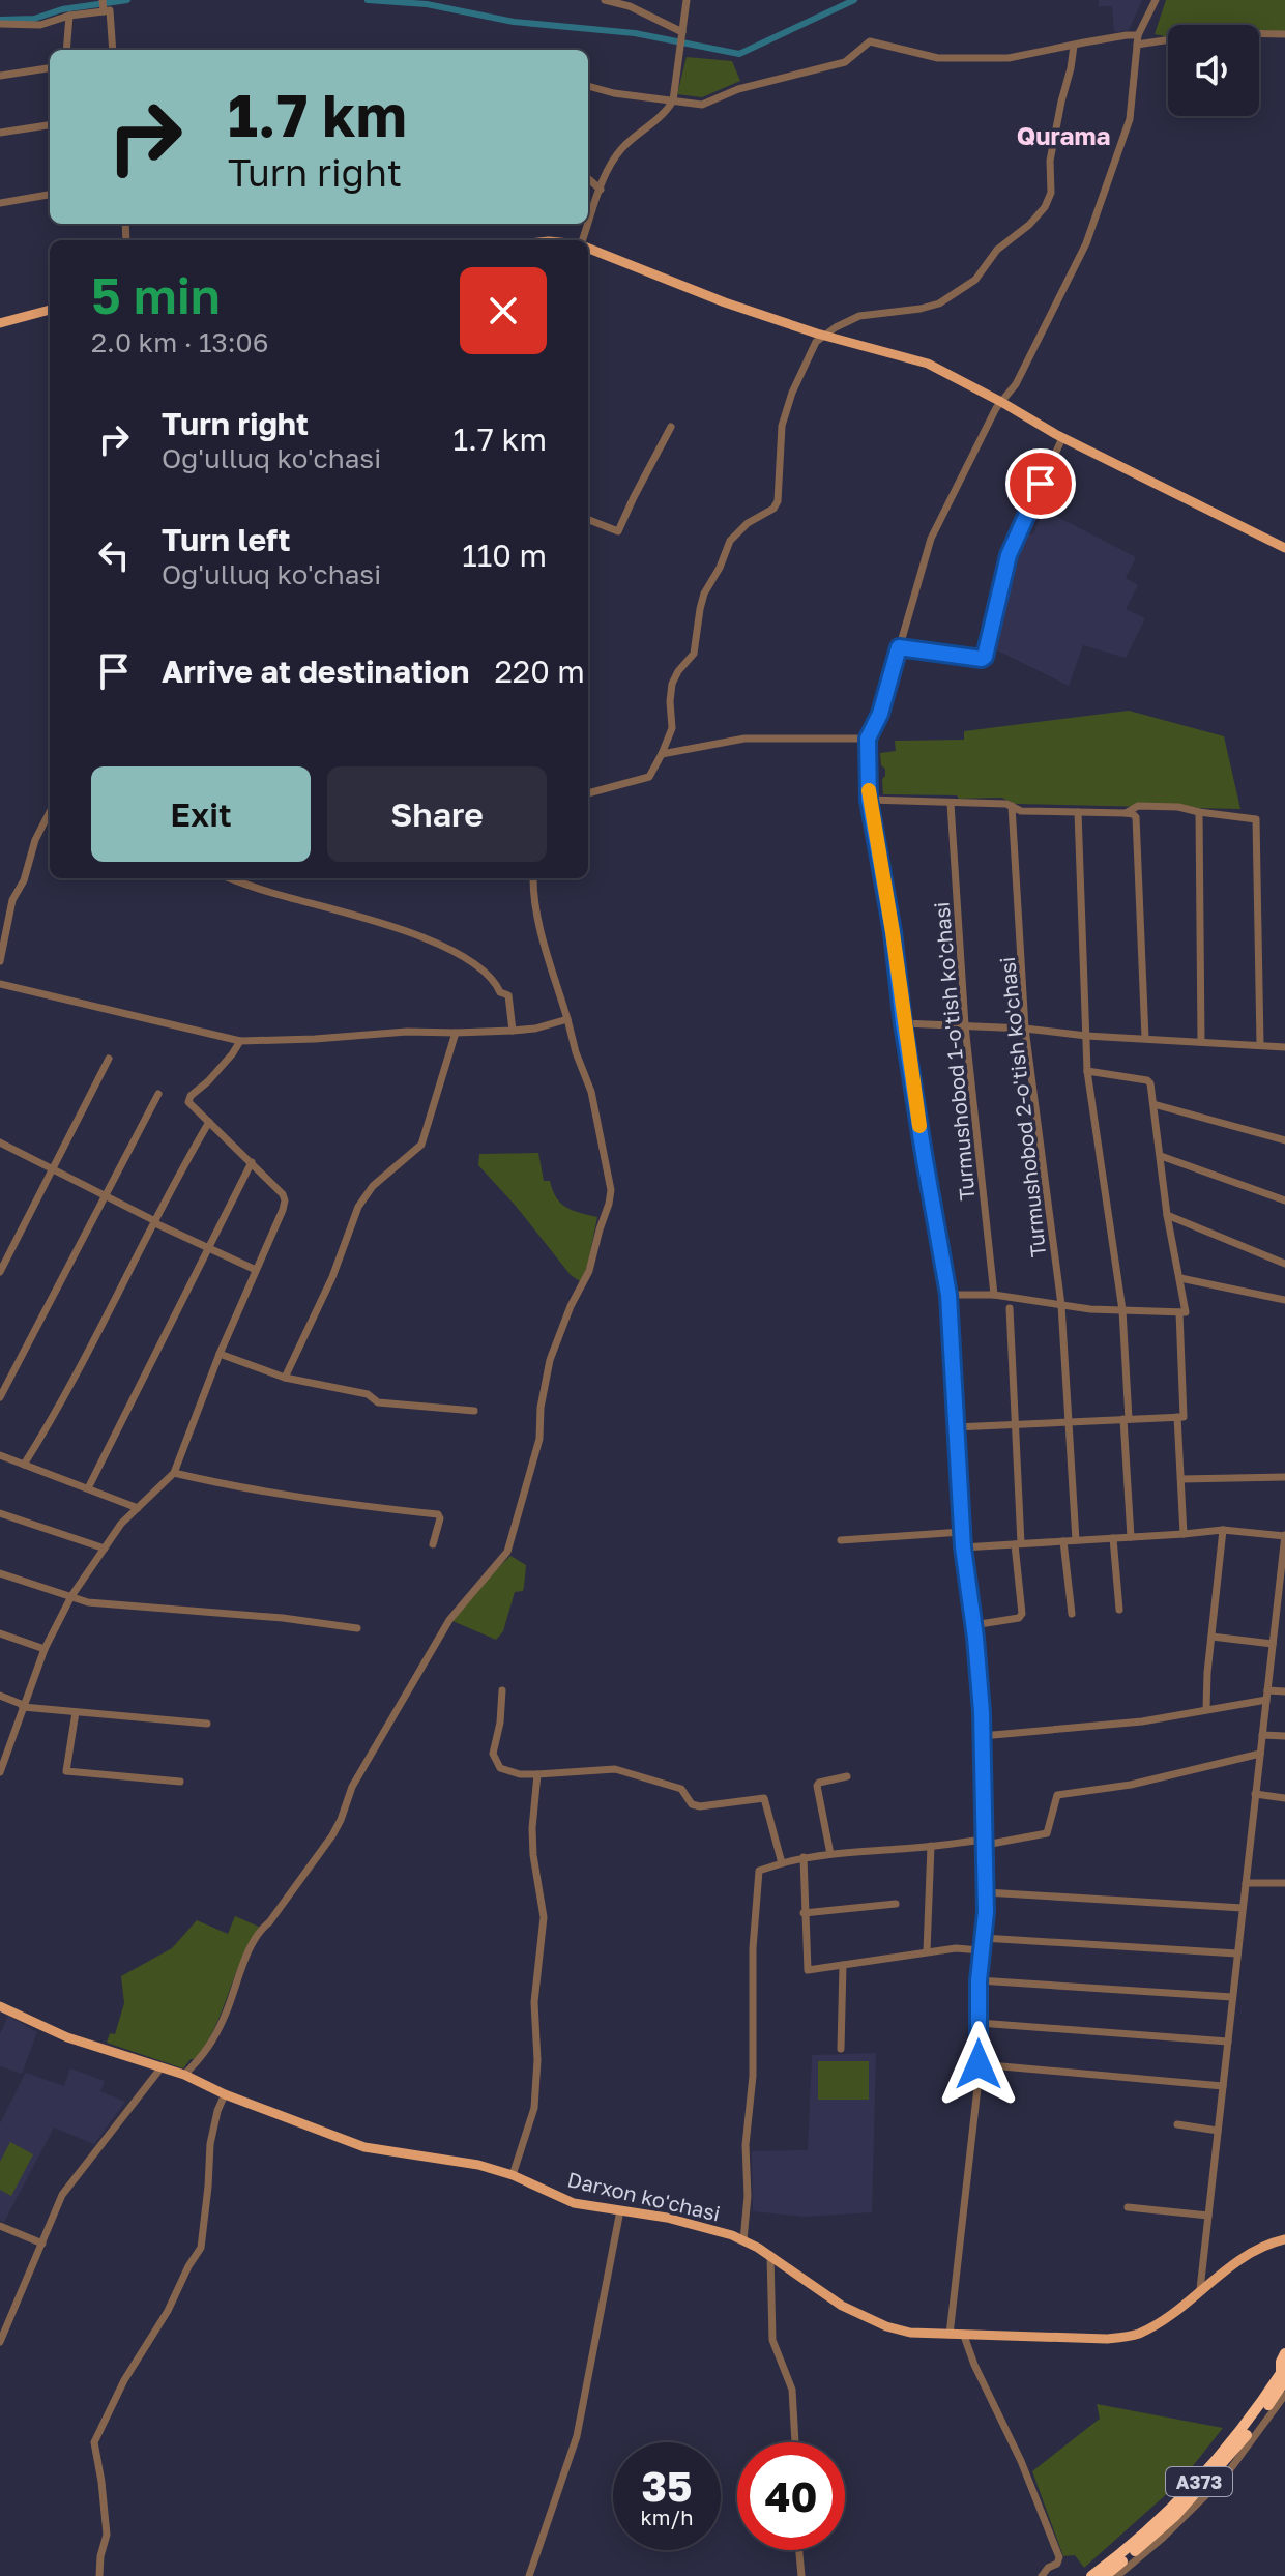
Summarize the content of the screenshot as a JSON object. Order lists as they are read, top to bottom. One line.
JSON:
{"streets":{"highway":["A373"],"main road":["Darxon ko'chasi"],"street":["Turmushobod 1-o'tish ko'chasi","Turmushobod 2-o'tish ko'chasi"]},"districts":["Qurama"],"page":{"turn":["1.7 km","Turn right"],"heading":["5 min","2.0 km · 13:06"],"list":[{"name":"Turn right","note":"Og'ulluq ko'chasi","value":"1.7 km"},{"name":"Turn left","note":"Og'ulluq ko'chasi","value":"110 m"},{"name":"Arrive at destination","value":"220 m"}],"buttons":["Exit","Share"],"speed":"35 km/h","limit":"40"}}
